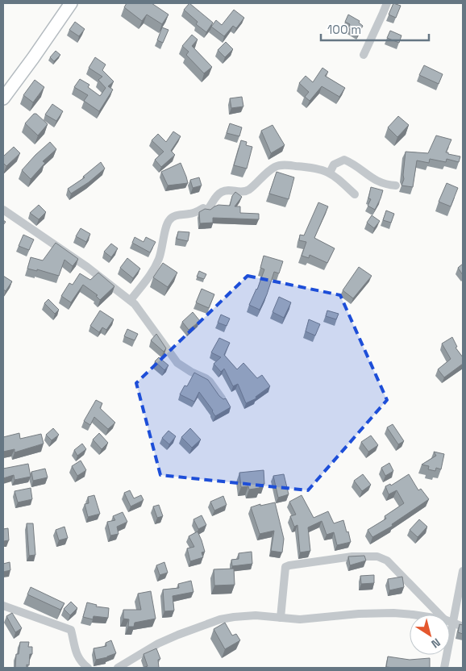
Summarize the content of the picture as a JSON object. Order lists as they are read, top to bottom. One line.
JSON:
{"scale_bar":"100 m","north":"bottom right"}
